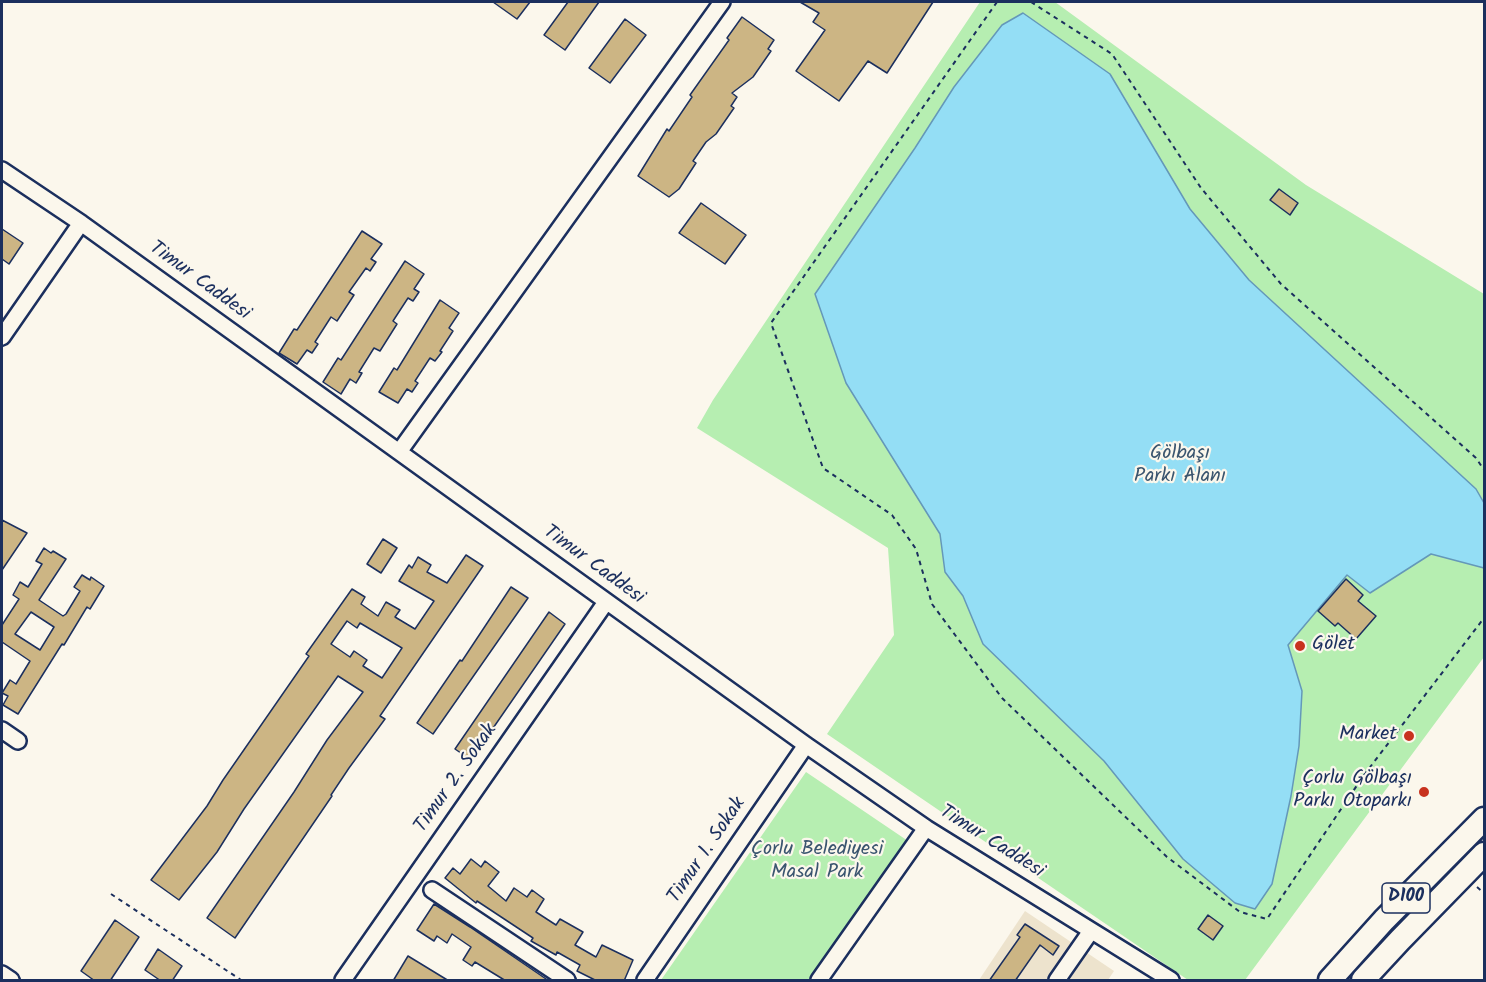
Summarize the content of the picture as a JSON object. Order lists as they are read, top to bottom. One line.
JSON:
{"streets":{"highway":["D100"],"street":["Timur Caddesi","Timur 2. Sokak","Timur 1. Sokak"]},"crossings":[["Timur Caddesi","Timur 2. Sokak"],["Timur Caddesi","Timur 1. Sokak"]],"parks":["Gölbaşı Parkı Alanı","Çorlu Belediyesi Masal Park"],"places":["Gölet","Market","Çorlu Gölbaşı Parkı Otoparkı"]}
